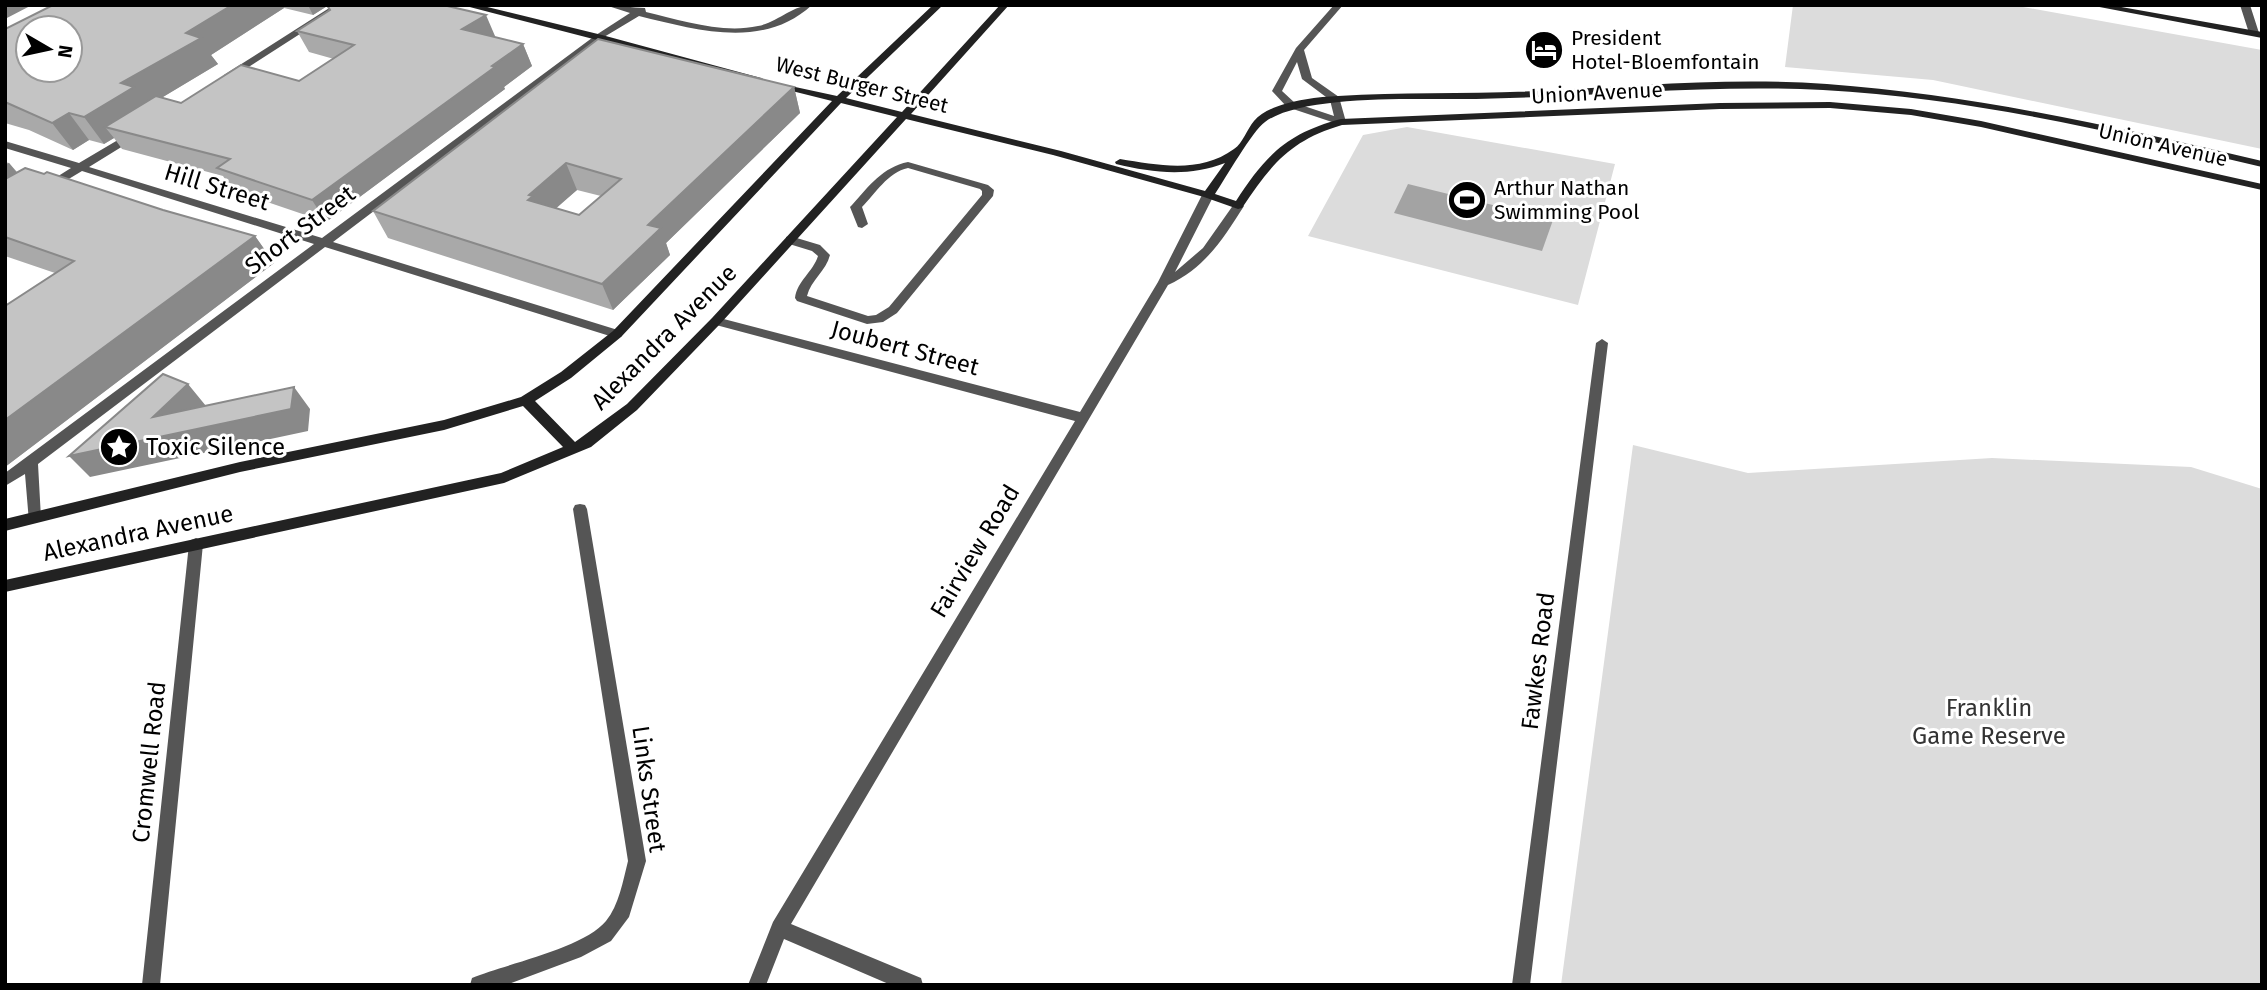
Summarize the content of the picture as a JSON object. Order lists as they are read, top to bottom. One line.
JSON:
{"streets":{"street":["West Burger Street","Union Avenue","Hill Street","Short Street","Alexandra Avenue","Joubert Street","Fairview Road","Fawkes Road","Cromwell Road","Links Street"]},"crossings":[["West Burger Street","Union Avenue"],["West Burger Street","Short Street"],["West Burger Street","Alexandra Avenue"],["West Burger Street","Fairview Road"],["Union Avenue","Fairview Road"],["Hill Street","Short Street"],["Hill Street","Alexandra Avenue"],["Alexandra Avenue","Joubert Street"],["Alexandra Avenue","Cromwell Road"],["Joubert Street","Fairview Road"]],"parks":["Franklin Game Reserve"],"places":{"hotel":["President Hotel-Bloemfontain"],"sports":["Arthur Nathan Swimming Pool"],"place":["Toxic Silence"]},"north":"right"}
